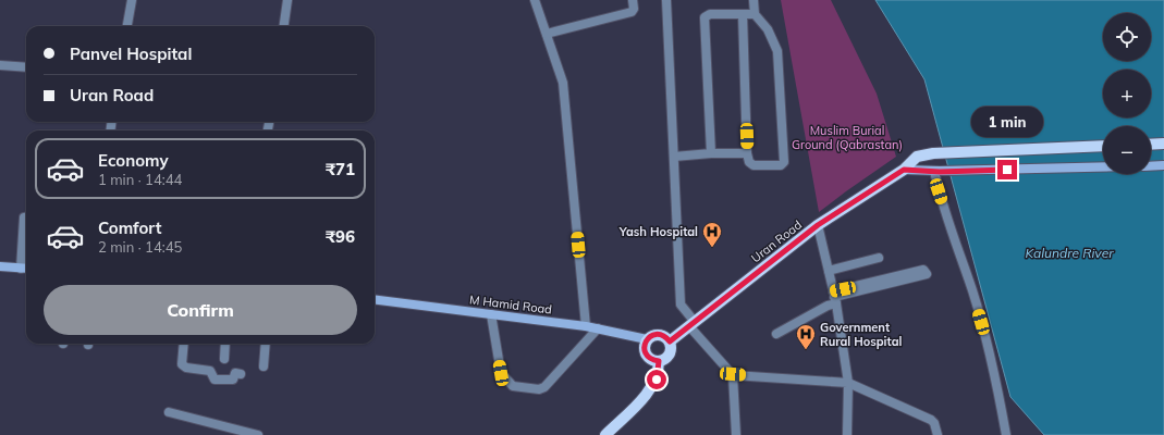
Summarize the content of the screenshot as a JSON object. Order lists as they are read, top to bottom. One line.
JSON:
{"streets":{"main road":["Uran Road","M Hamid Road"]},"crossings":[["Uran Road","M Hamid Road"]],"water":["Kalundre River"],"parks":["Muslim Burial Ground (Qabrastan)"],"places":{"hospital":["Yash Hospital","Government Rural Hospital"]},"page":{"map_buttons":["+","−"],"banner":["Panvel Hospital","Uran Road"],"bubble":"1 min","list":[{"name":"Economy","note":"1 min · 14:44","value":"₹71"},{"name":"Comfort","note":"2 min · 14:45","value":"₹96"}],"buttons":"Confirm"}}
